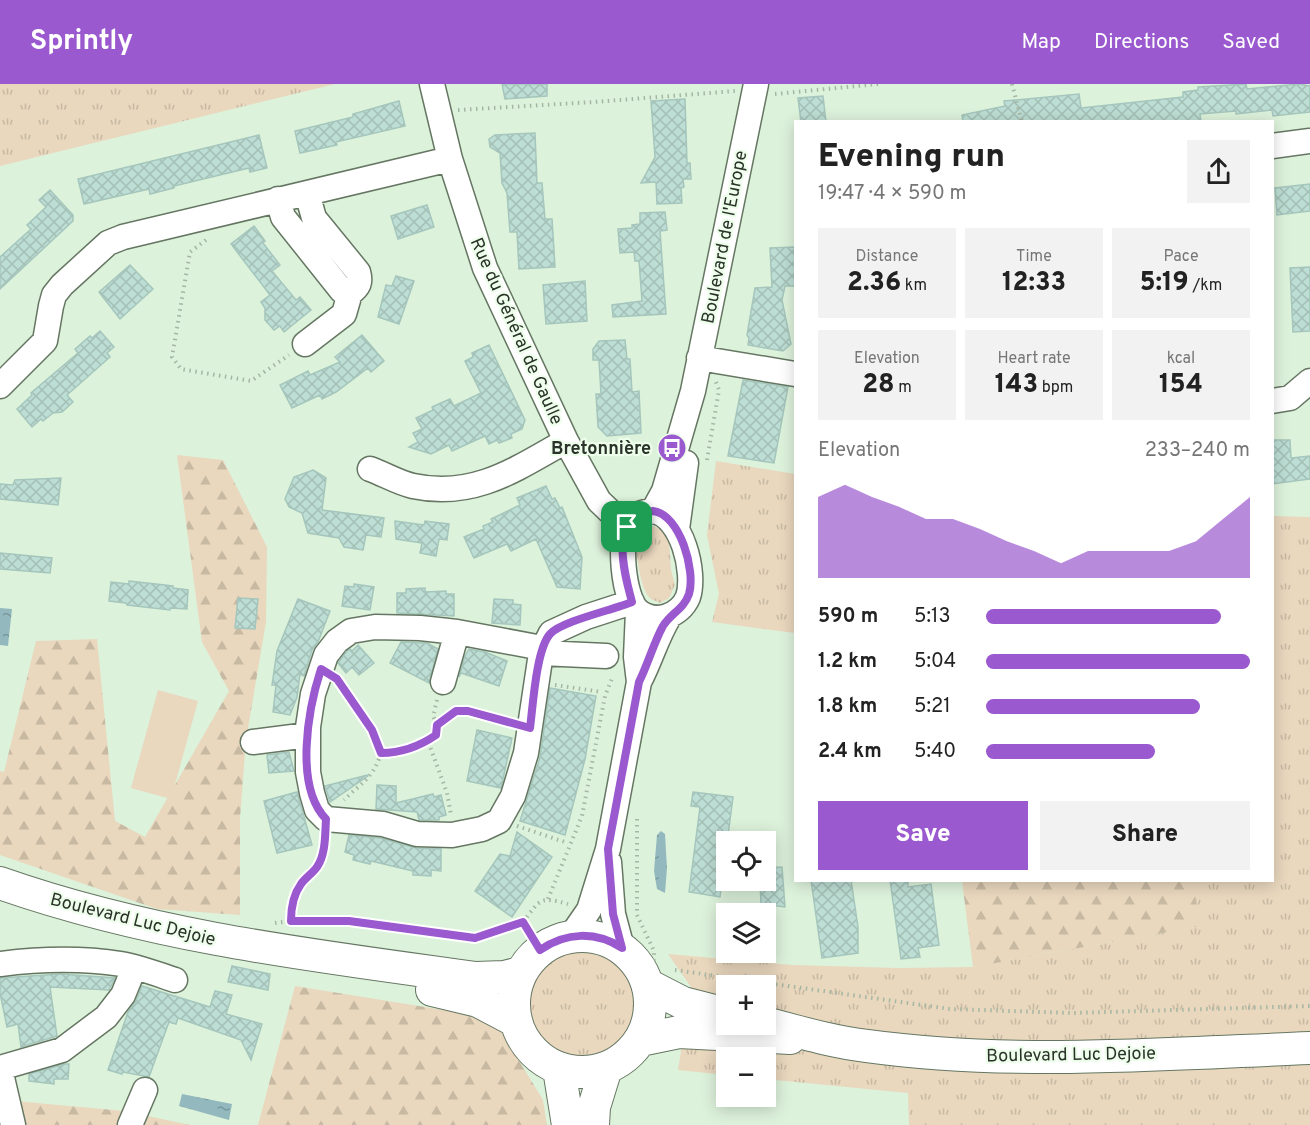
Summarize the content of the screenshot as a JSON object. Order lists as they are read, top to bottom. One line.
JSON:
{"streets":{"main road":["Boulevard Luc Dejoie"],"street":["Boulevard de l'Europe","Rue du Général de Gaulle"]},"crossings":[["Boulevard de l'Europe","Rue du Général de Gaulle"]],"places":{"bus stop":["Bretonnière"]},"page":{"header":"Sprintly","nav":["Map","Directions","Saved"],"heading":["Evening run","19:47 · 4 × 590 m"],"stats":[["Distance","2.36 km"],["Time","12:33"],["Pace","5:19 /km"],["Elevation","28 m"],["Heart rate","143 bpm"],["kcal","154"]],"chart":["Elevation","233–240 m"],"list":[{"name":"590 m","note":"5:13"},{"name":"1.2 km","note":"5:04"},{"name":"1.8 km","note":"5:21"},{"name":"2.4 km","note":"5:40"}],"buttons":["Save","Share"],"map_buttons":["+","−"]}}
